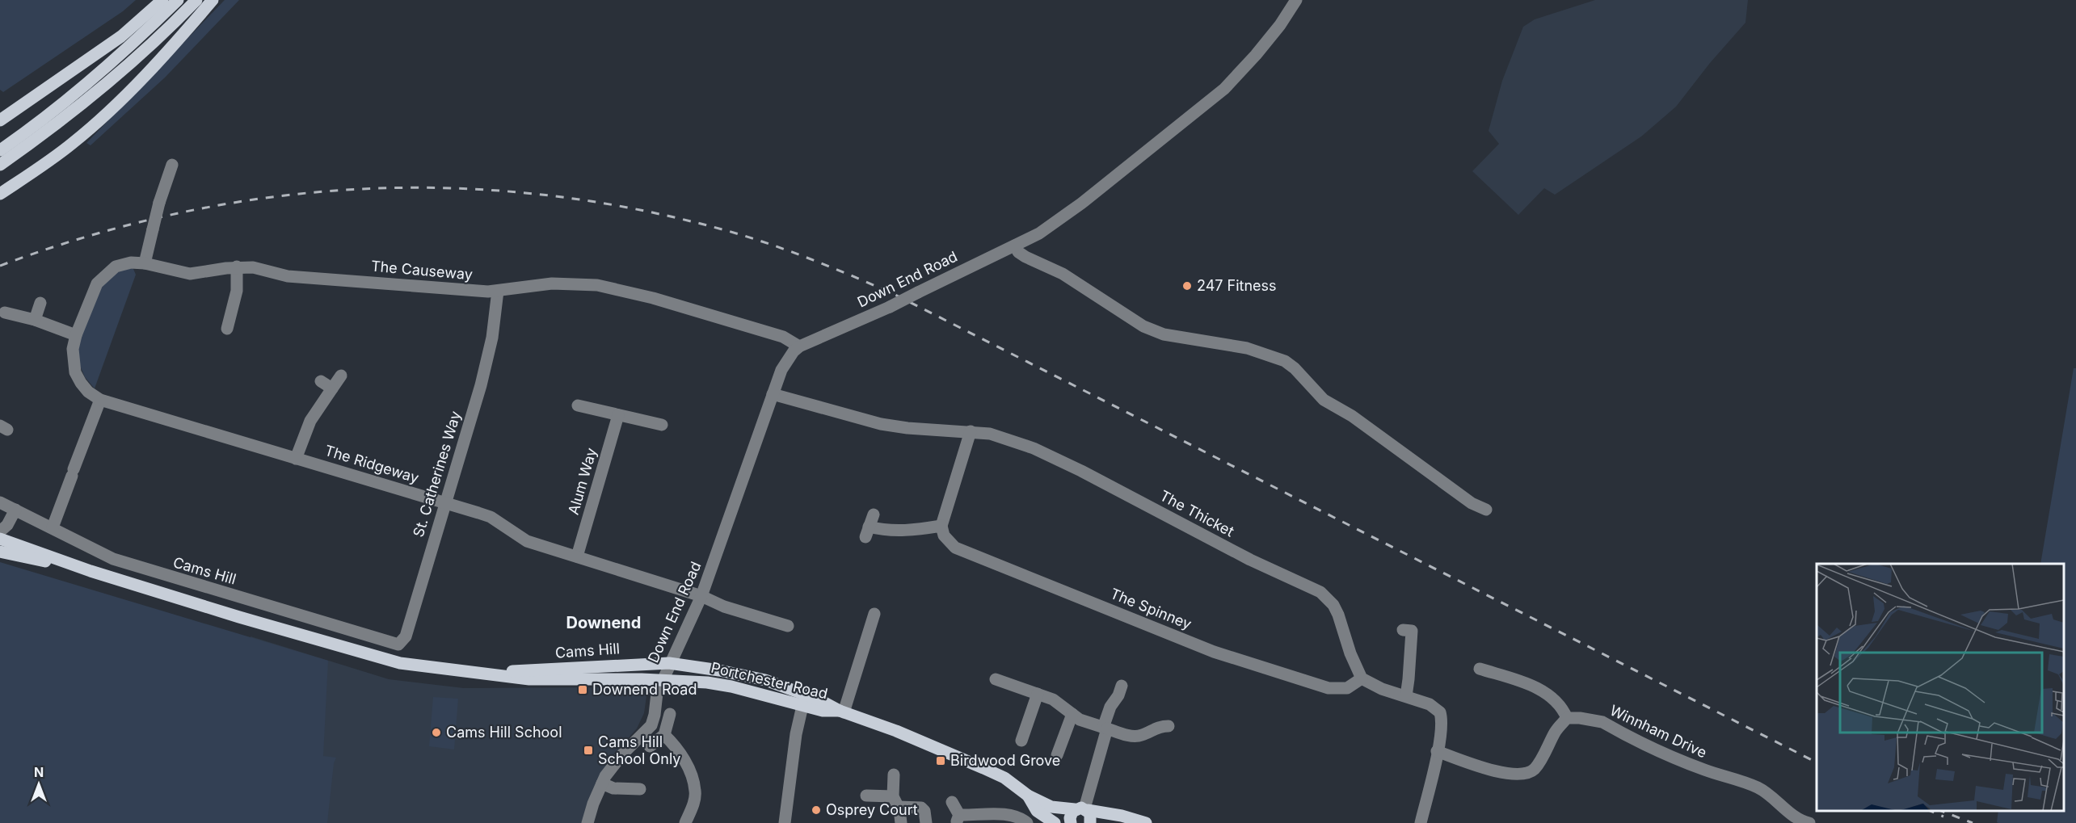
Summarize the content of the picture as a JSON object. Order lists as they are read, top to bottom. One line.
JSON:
{"streets":{"main road":["Cams Hill","Portchester Road"],"street":["The Causeway","Down End Road","The Ridgeway","St. Catherines Way","Alum Way","The Thicket","The Spinney","Winnham Drive"]},"crossings":[["The Causeway","Down End Road"],["The Causeway","The Ridgeway"],["The Causeway","St. Catherines Way"],["Down End Road","The Ridgeway"],["Down End Road","The Thicket"],["Down End Road","Cams Hill"],["Down End Road","Portchester Road"],["The Ridgeway","St. Catherines Way"],["The Ridgeway","Alum Way"],["St. Catherines Way","Cams Hill"],["The Thicket","The Spinney"],["Cams Hill","Portchester Road"]],"districts":["Downend"],"places":{"other":["247 Fitness","Cams Hill School","Osprey Court"],"transit":["Downend Road","Cams Hill School Only","Birdwood Grove"]},"north":"top"}
